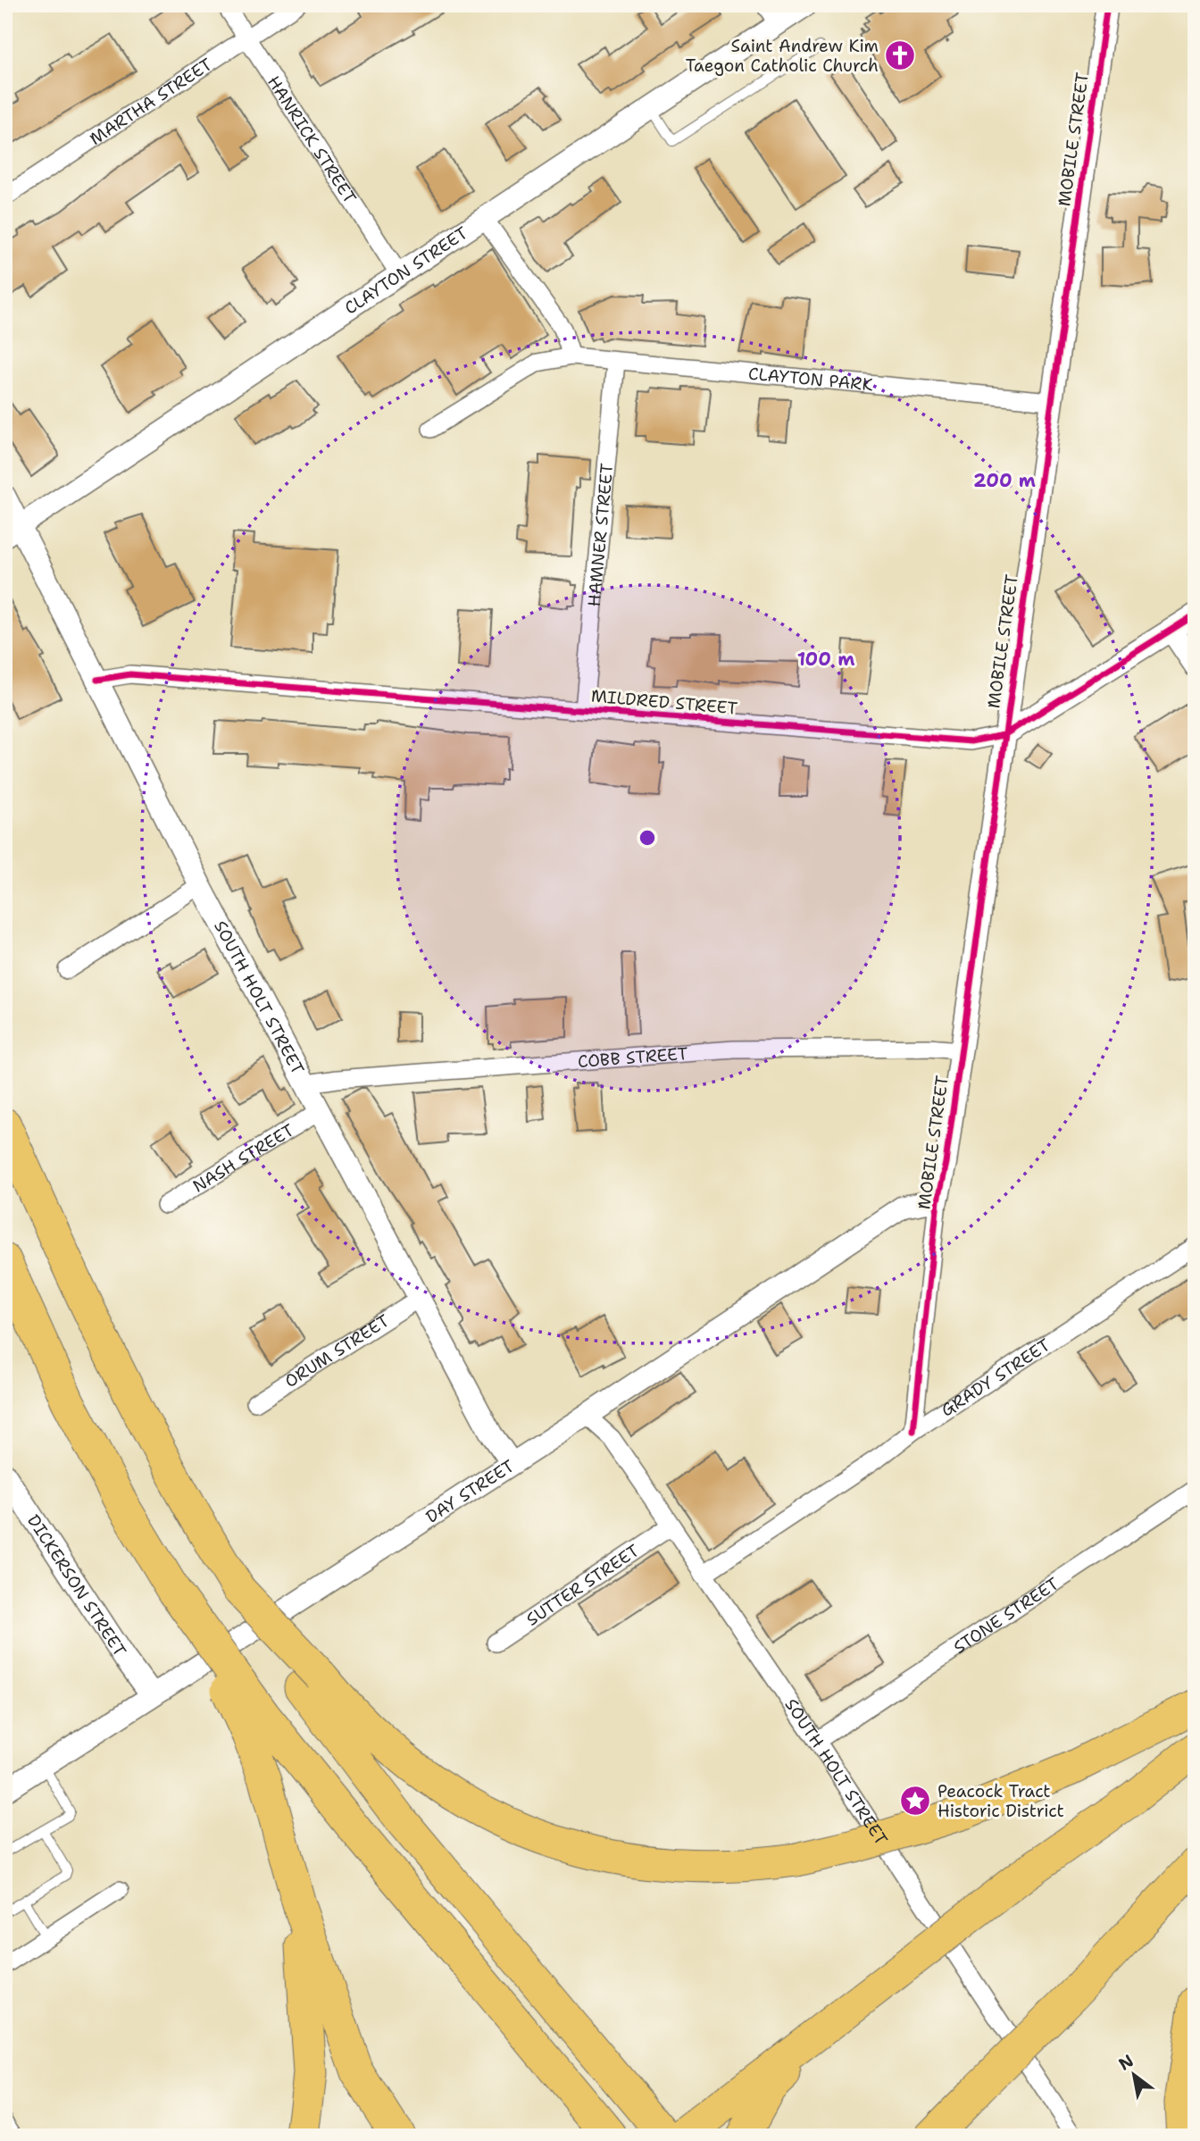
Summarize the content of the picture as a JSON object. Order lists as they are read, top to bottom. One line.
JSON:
{"streets":{"street":["MARTHA STREET","HANRICK STREET","MOBILE STREET","CLAYTON STREET","CLAYTON PARK","HAMNER STREET","MILDRED STREET","SOUTH HOLT STREET","COBB STREET","NASH STREET","ORUM STREET","GRADY STREET","DAY STREET","SUTTER STREET","DICKERSON STREET","STONE STREET"]},"crossings":[["MARTHA STREET","HANRICK STREET"],["HANRICK STREET","CLAYTON STREET"],["MOBILE STREET","CLAYTON PARK"],["MOBILE STREET","MILDRED STREET"],["MOBILE STREET","COBB STREET"],["MOBILE STREET","GRADY STREET"],["MOBILE STREET","DAY STREET"],["CLAYTON STREET","SOUTH HOLT STREET"],["CLAYTON PARK","HAMNER STREET"],["HAMNER STREET","MILDRED STREET"],["MILDRED STREET","SOUTH HOLT STREET"],["SOUTH HOLT STREET","COBB STREET"],["SOUTH HOLT STREET","NASH STREET"],["SOUTH HOLT STREET","ORUM STREET"],["SOUTH HOLT STREET","GRADY STREET"],["SOUTH HOLT STREET","DAY STREET"],["SOUTH HOLT STREET","SUTTER STREET"],["SOUTH HOLT STREET","STONE STREET"],["DAY STREET","DICKERSON STREET"]],"places":{"church":["Saint Andrew Kim Taegon Catholic Church"],"place":["Peacock Tract Historic District"]},"north":"top left","rings":["200 m","100 m"]}
